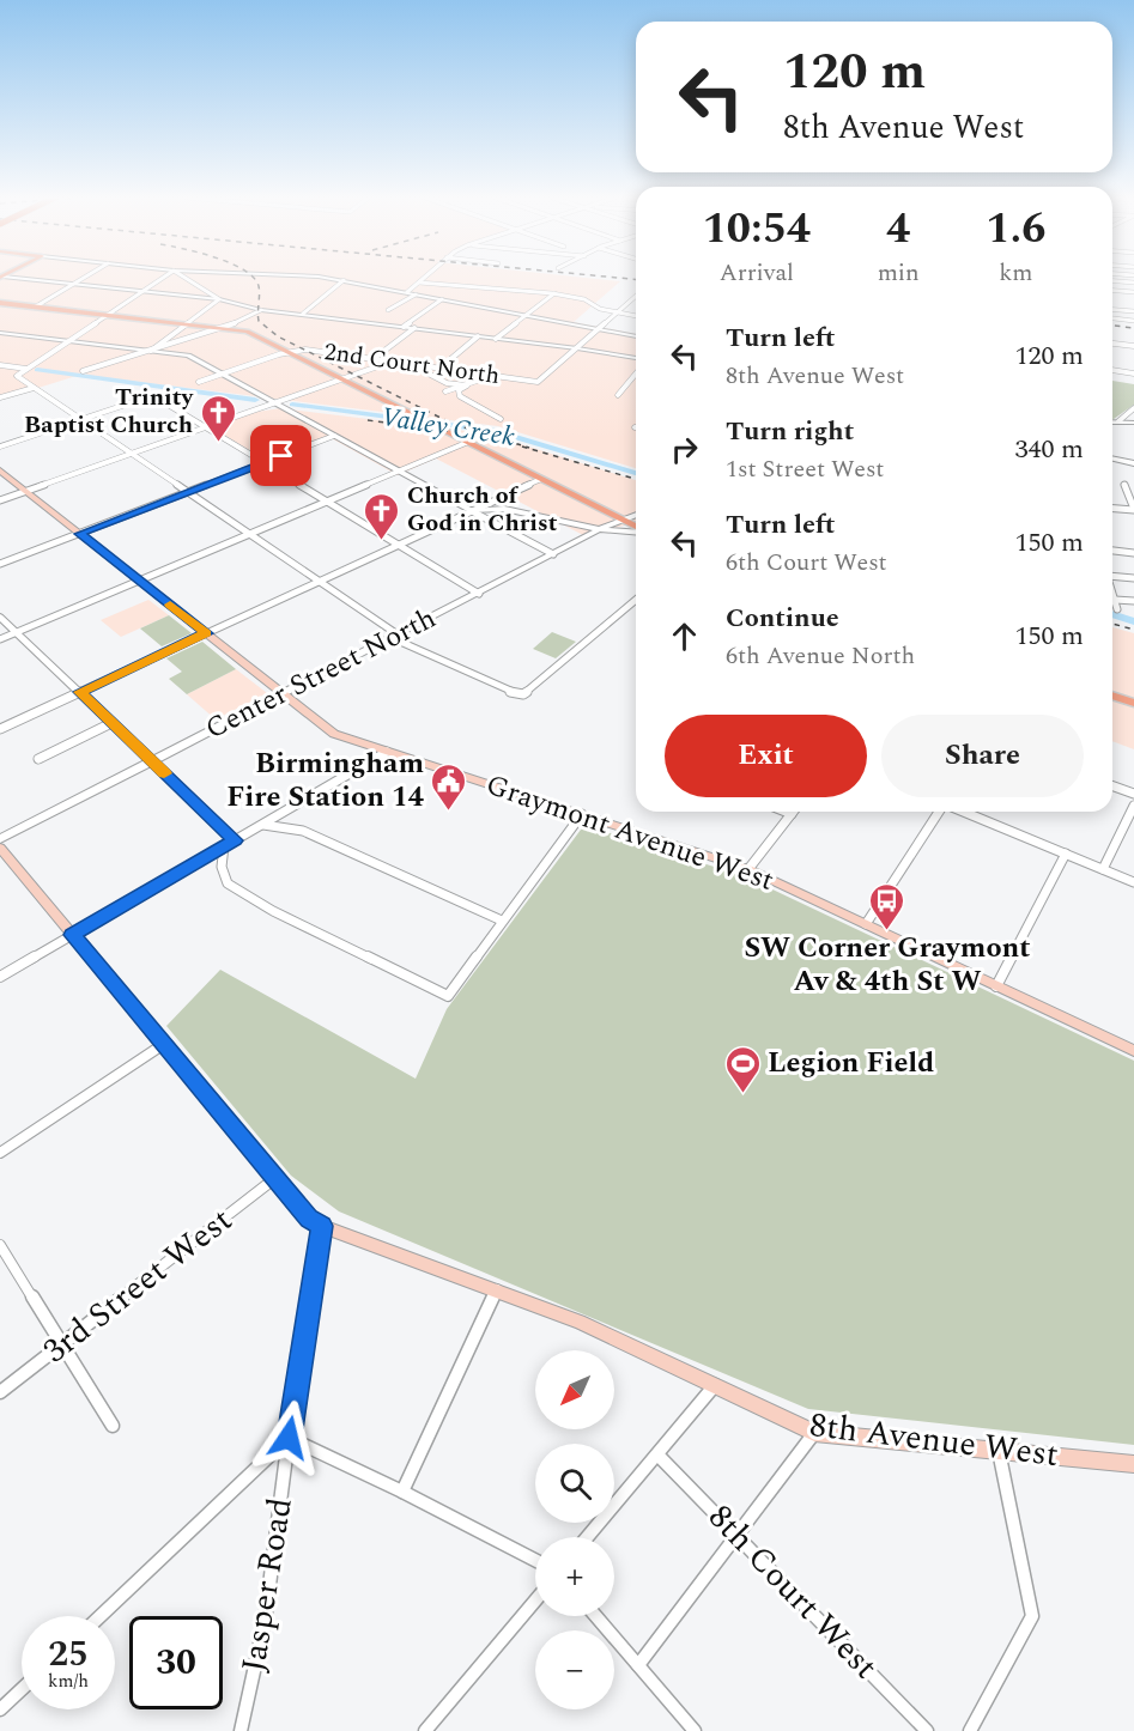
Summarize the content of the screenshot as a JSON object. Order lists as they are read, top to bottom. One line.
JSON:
{"streets":{"main road":["Graymont Avenue West","8th Avenue West"],"street":["2nd Court North","Center Street North","3rd Street West","Jasper Road","8th Court West"]},"crossings":[["Center Street North","Graymont Avenue West"],["3rd Street West","8th Avenue West"],["8th Avenue West","Jasper Road"]],"water":["Valley Creek"],"places":{"church":["Trinity Baptist Church","Church of God in Christ"],"public building":["Birmingham Fire Station 14"],"bus stop":["SW Corner Graymont Av & 4th St W"],"sports":["Legion Field"]},"north":"bottom left","page":{"turn":["120 m","8th Avenue West"],"eta":["10:54","Arrival","4","min","1.6","km"],"list":[{"name":"Turn left","note":"8th Avenue West","value":"120 m"},{"name":"Turn right","note":"1st Street West","value":"340 m"},{"name":"Turn left","note":"6th Court West","value":"150 m"},{"name":"Continue","note":"6th Avenue North","value":"150 m"}],"buttons":["Exit","Share"],"map_buttons":["+","−"],"speed":"25 km/h","limit":"30"}}
